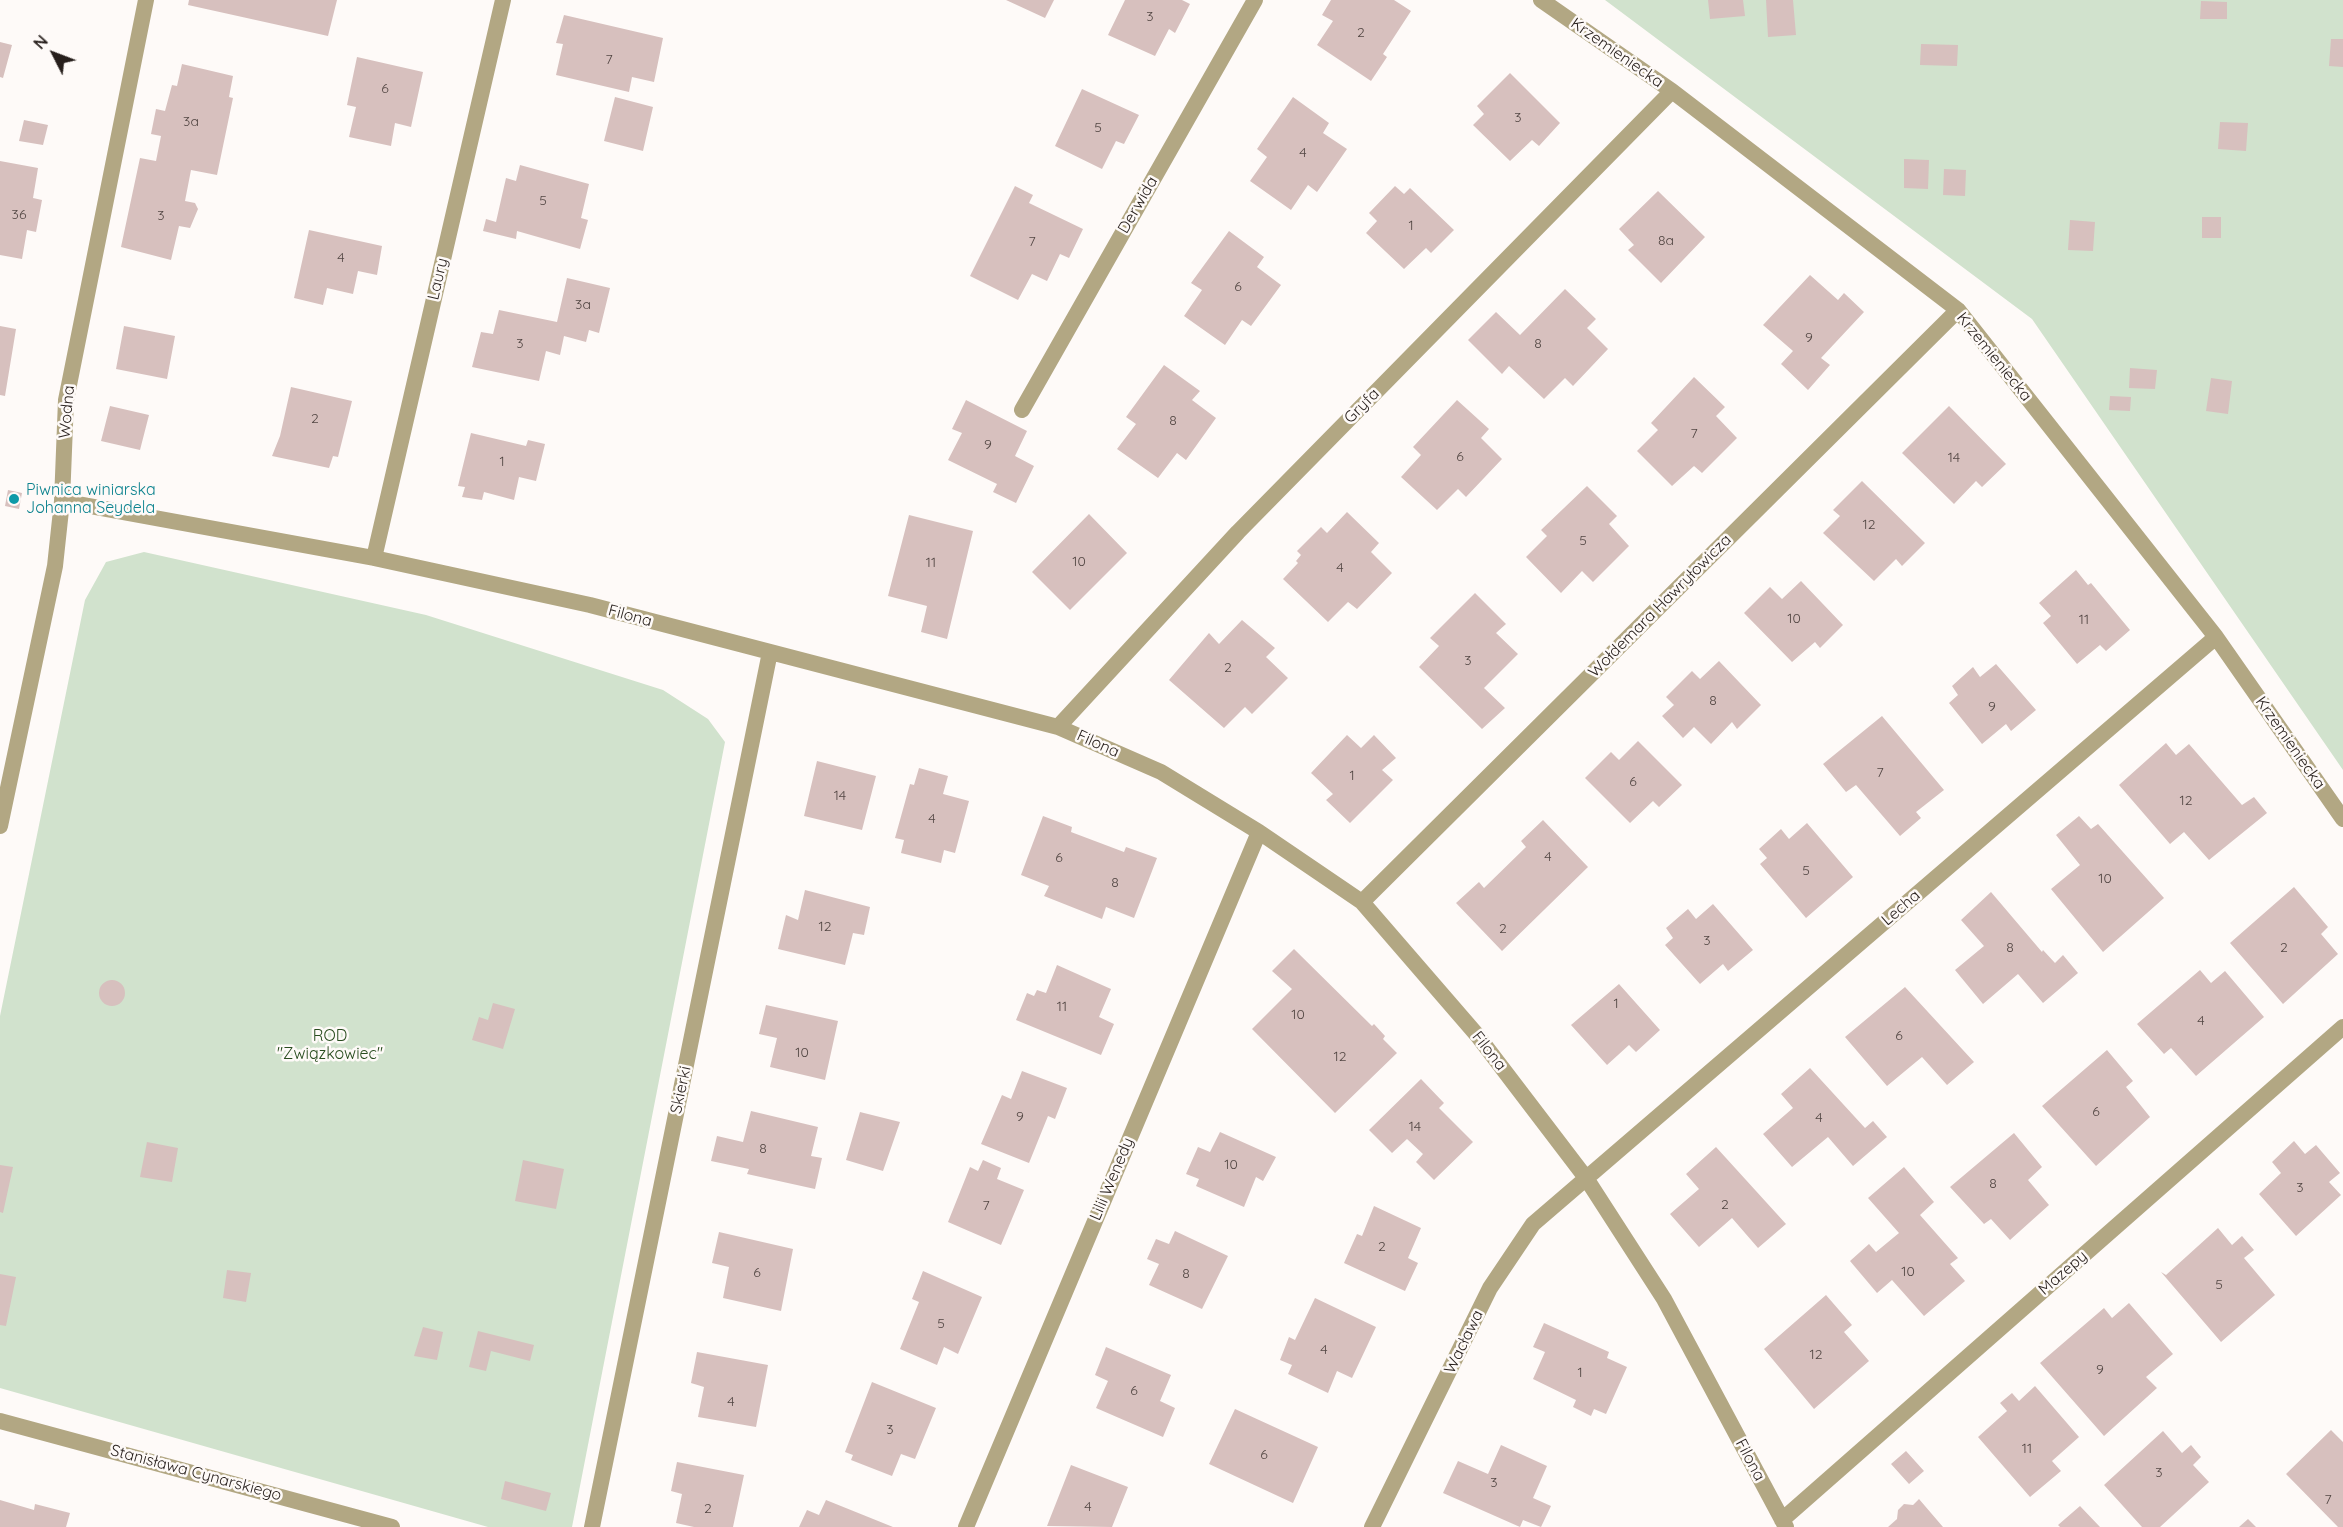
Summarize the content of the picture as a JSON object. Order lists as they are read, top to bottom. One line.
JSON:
{"streets":{"street":["Krzemieniecka","Derwida","Laury","Gryfa","Wodna","Wołdemara Hawryłowicza","Filona","Lecha","Skierki","Lilii Wenedy","Mazepy","Wacława","Stanisława Cynarskiego"]},"crossings":[["Krzemieniecka","Gryfa"],["Krzemieniecka","Wołdemara Hawryłowicza"],["Krzemieniecka","Lecha"],["Laury","Filona"],["Gryfa","Filona"],["Wodna","Filona"],["Wołdemara Hawryłowicza","Filona"],["Filona","Lecha"],["Filona","Skierki"],["Filona","Lilii Wenedy"],["Filona","Mazepy"],["Filona","Wacława"],["Lecha","Wacława"]],"parks":["ROD \"Związkowiec\""],"places":["Piwnica winiarska Johanna Seydela"],"house_numbers":["3","2","7","6","3","3a","5","4","5","36","3","1","8a","7","4","6","3a","9","3","8","2","8","7","9","6","14","1","12","5","10","11","4","10","11","3","2","8","9","7","1","6","14","12","4","4","6","5","10","8","12","2","3","8","2","1","11","10","4","6","10","12","6","9","4","14","8","10","8","3","2","7","2","10","6","8","5","5","4","12","9","1","6","4","3","11","6","3","3","7","4","2"],"north":"top left"}
